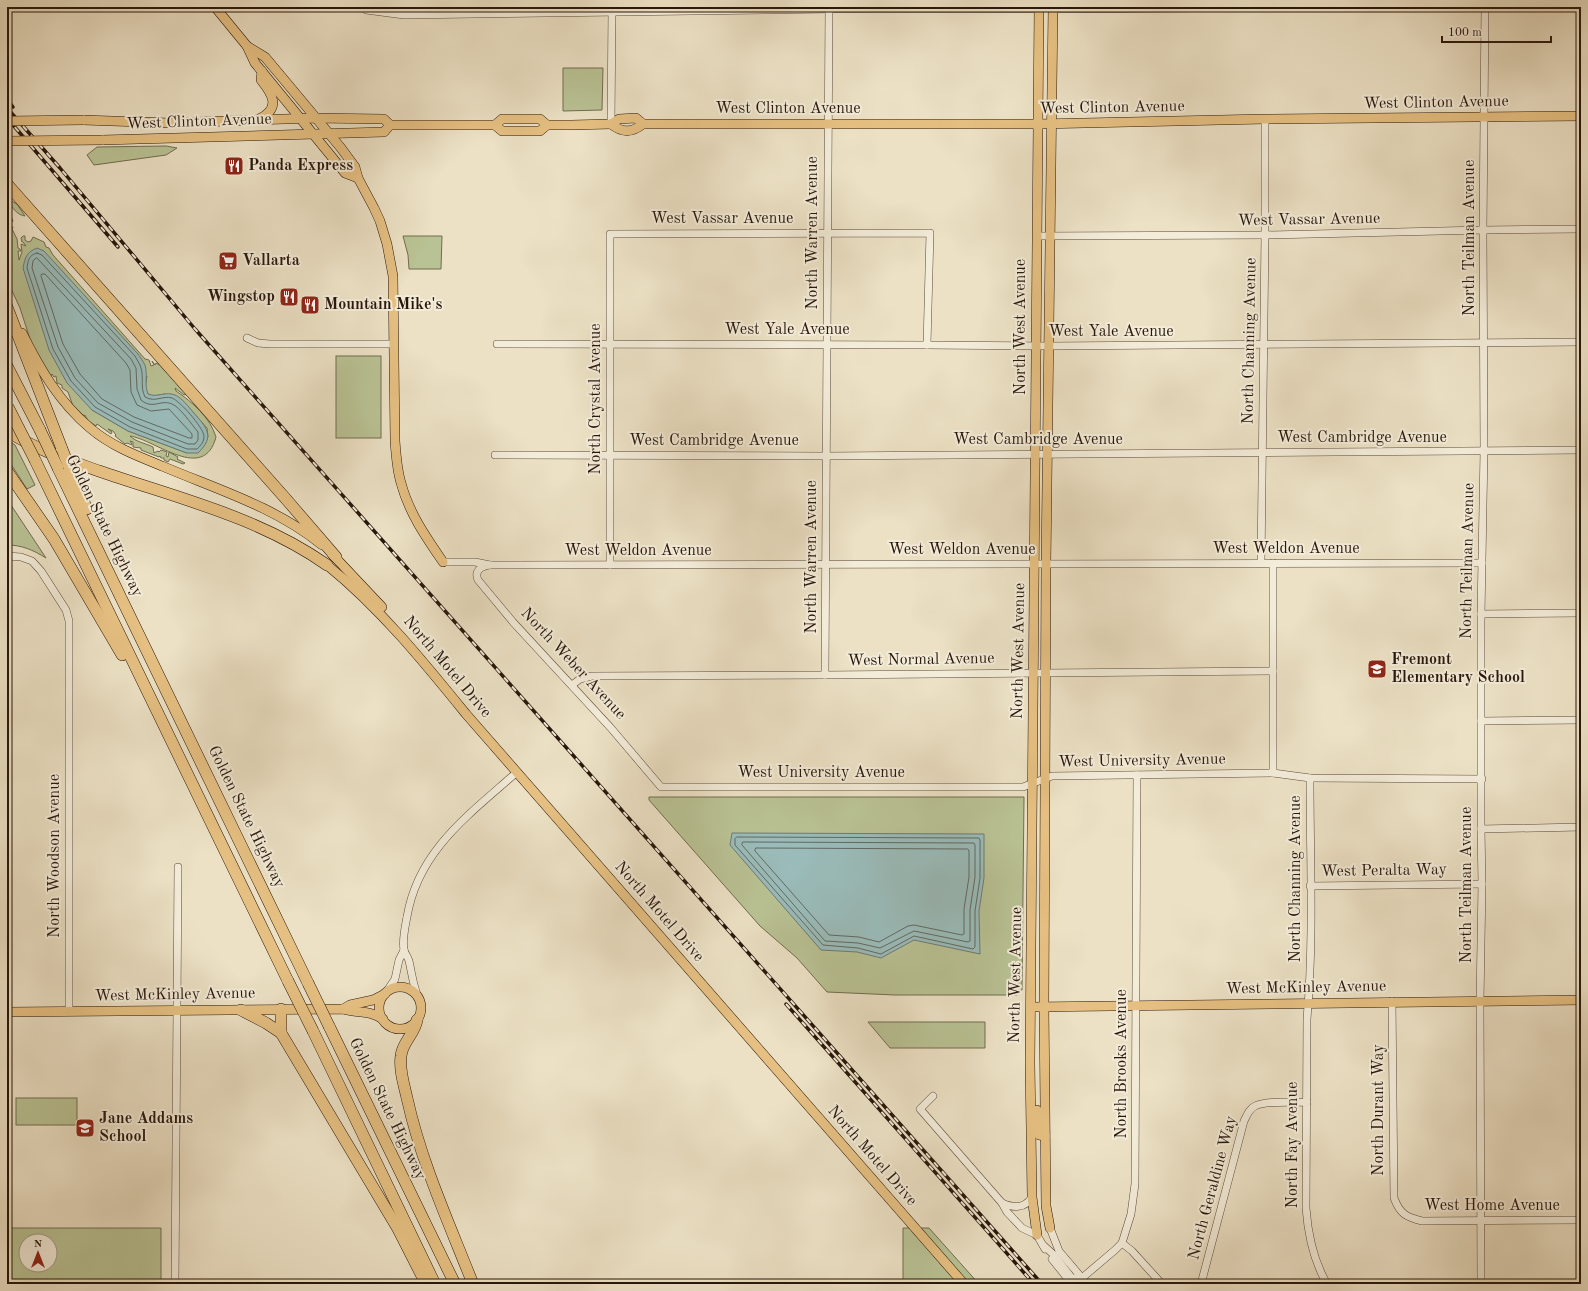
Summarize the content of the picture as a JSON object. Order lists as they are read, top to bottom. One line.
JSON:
{"streets":{"highway":["Golden State Highway"],"main road":["West Clinton Avenue","North West Avenue","North Motel Drive","West McKinley Avenue"],"street":["West Vassar Avenue","North Warren Avenue","North Teilman Avenue","West Yale Avenue","North Channing Avenue","North Crystal Avenue","West Cambridge Avenue","West Weldon Avenue","West Normal Avenue","North Weber Avenue","West University Avenue","North Woodson Avenue","West Peralta Way","North Brooks Avenue","North Durant Way","North Fay Avenue","North Geraldine Way","West Home Avenue"]},"crossings":[["West Clinton Avenue","North Warren Avenue"],["West Clinton Avenue","North Teilman Avenue"],["West Clinton Avenue","North West Avenue"],["West Clinton Avenue","North Channing Avenue"],["West Vassar Avenue","North Warren Avenue"],["West Vassar Avenue","North Teilman Avenue"],["West Vassar Avenue","North West Avenue"],["West Vassar Avenue","West Yale Avenue"],["West Vassar Avenue","North Channing Avenue"],["West Vassar Avenue","North Crystal Avenue"],["North Warren Avenue","West Yale Avenue"],["North Warren Avenue","West Cambridge Avenue"],["North Warren Avenue","West Weldon Avenue"],["North Warren Avenue","West Normal Avenue"],["North Teilman Avenue","West Yale Avenue"],["North Teilman Avenue","West Cambridge Avenue"],["North Teilman Avenue","West Weldon Avenue"],["North Teilman Avenue","West University Avenue"],["North Teilman Avenue","West Peralta Way"],["North Teilman Avenue","West McKinley Avenue"],["North Teilman Avenue","West Home Avenue"],["North West Avenue","West Yale Avenue"],["North West Avenue","West Cambridge Avenue"],["North West Avenue","West Weldon Avenue"],["North West Avenue","West Normal Avenue"],["North West Avenue","West University Avenue"],["North West Avenue","West McKinley Avenue"],["West Yale Avenue","North Channing Avenue"],["West Yale Avenue","North Crystal Avenue"],["North Channing Avenue","West Cambridge Avenue"],["North Channing Avenue","West Weldon Avenue"],["North Channing Avenue","West University Avenue"],["North Channing Avenue","West Peralta Way"],["North Channing Avenue","West McKinley Avenue"],["North Channing Avenue","North Fay Avenue"],["North Crystal Avenue","West Cambridge Avenue"],["North Crystal Avenue","West Weldon Avenue"],["West Weldon Avenue","North Weber Avenue"],["West Normal Avenue","North Weber Avenue"],["North Weber Avenue","West University Avenue"],["West University Avenue","North Brooks Avenue"],["North Woodson Avenue","West McKinley Avenue"],["West McKinley Avenue","North Brooks Avenue"],["West McKinley Avenue","North Durant Way"],["West McKinley Avenue","North Fay Avenue"],["North Durant Way","West Home Avenue"],["North Fay Avenue","North Geraldine Way"]],"places":{"restaurant":["Panda Express","Wingstop","Mountain Mike's"],"supermarket":["Vallarta"],"school or university":["Fremont Elementary School","Jane Addams School"]},"scale_bar":"100 m","north":"top"}
